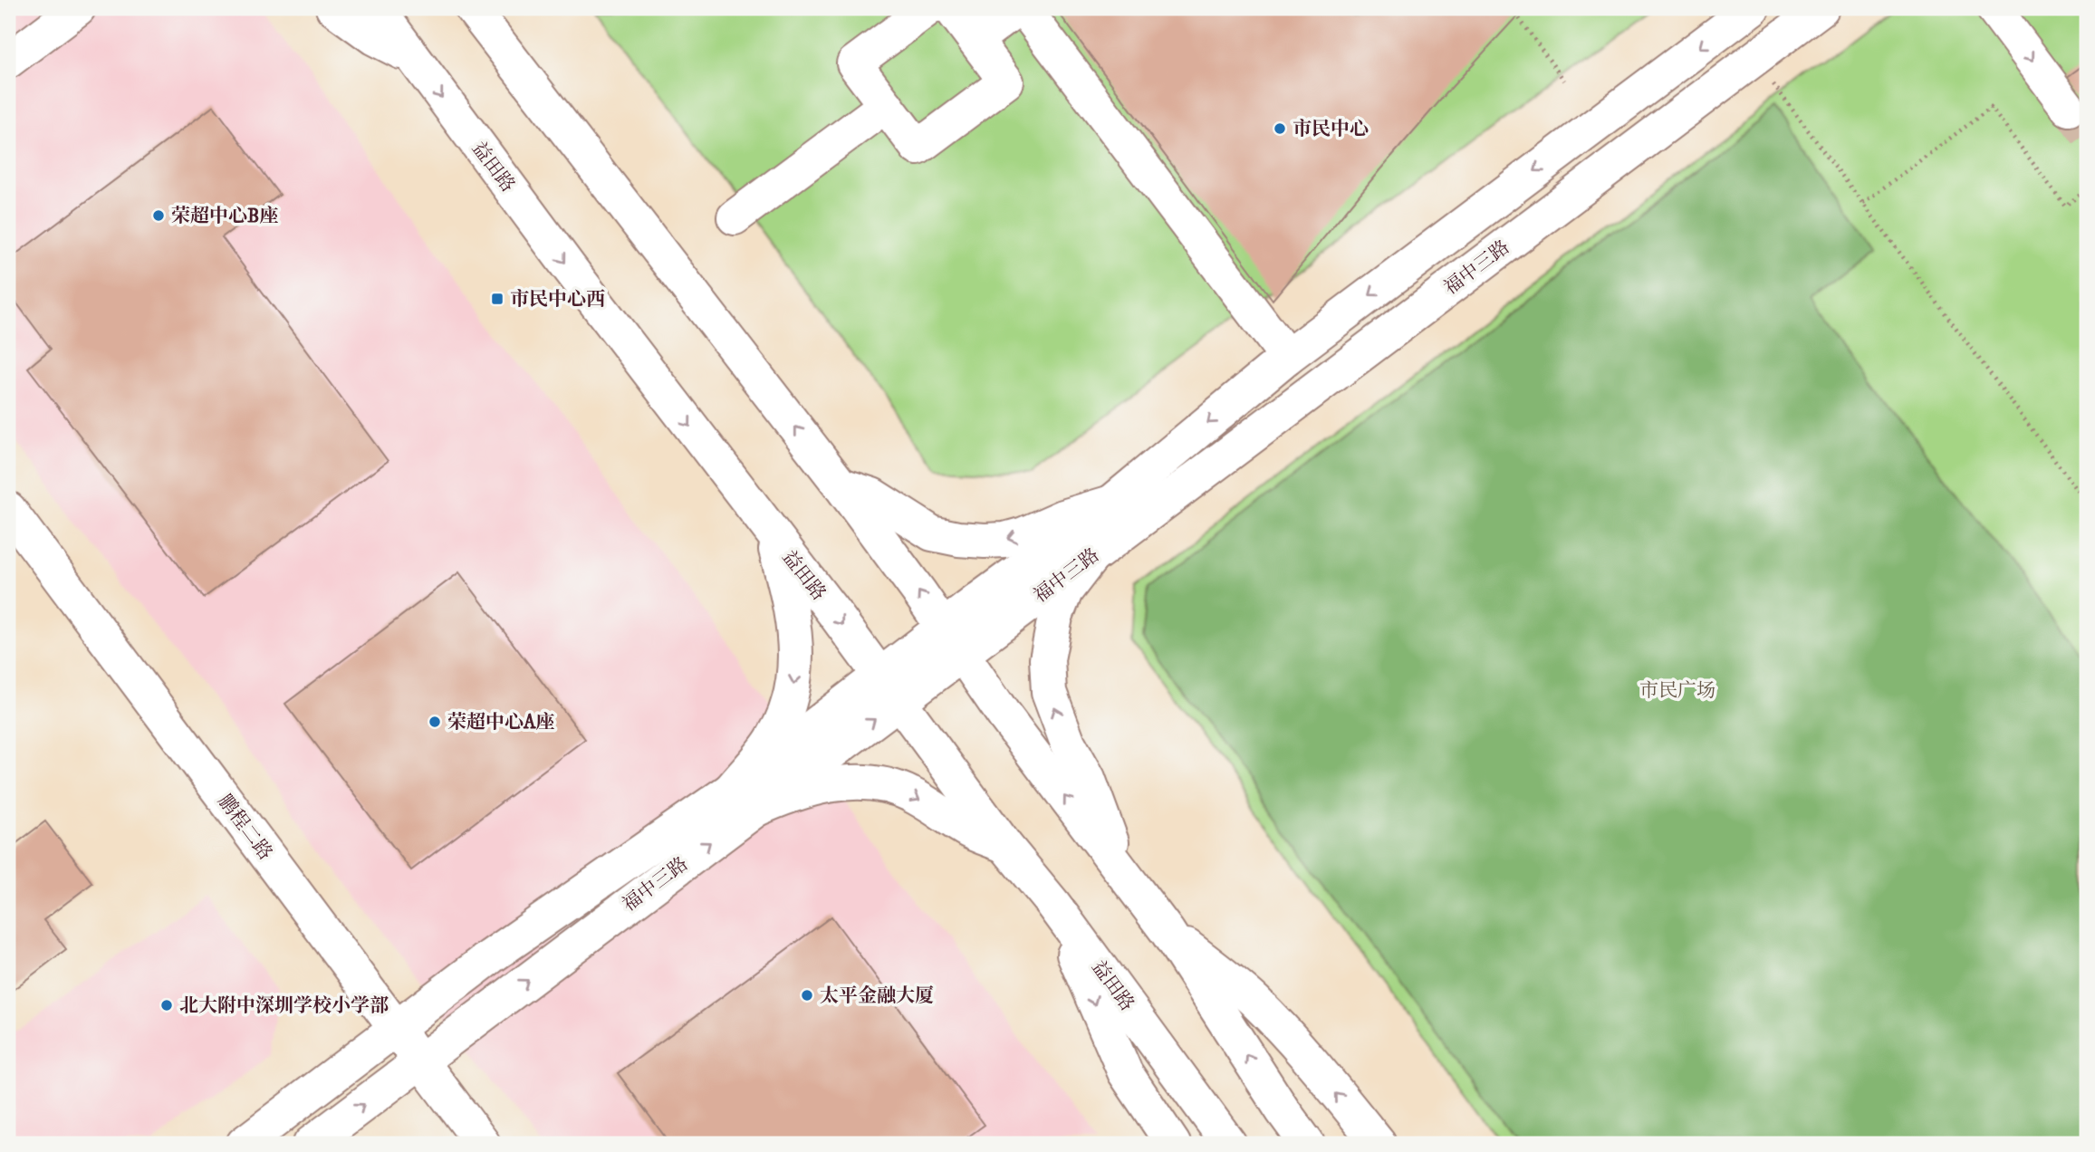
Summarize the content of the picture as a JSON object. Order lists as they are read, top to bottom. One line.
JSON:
{"streets":{"street":["益田路","福中三路","鹏程二路"]},"crossings":[["益田路","福中三路"],["福中三路","鹏程二路"]],"parks":["市民广场"],"places":{"other":["市民中心","荣超中心B座","荣超中心A座","太平金融大厦","北大附中深圳学校小学部"],"transit":["市民中心西"]}}
